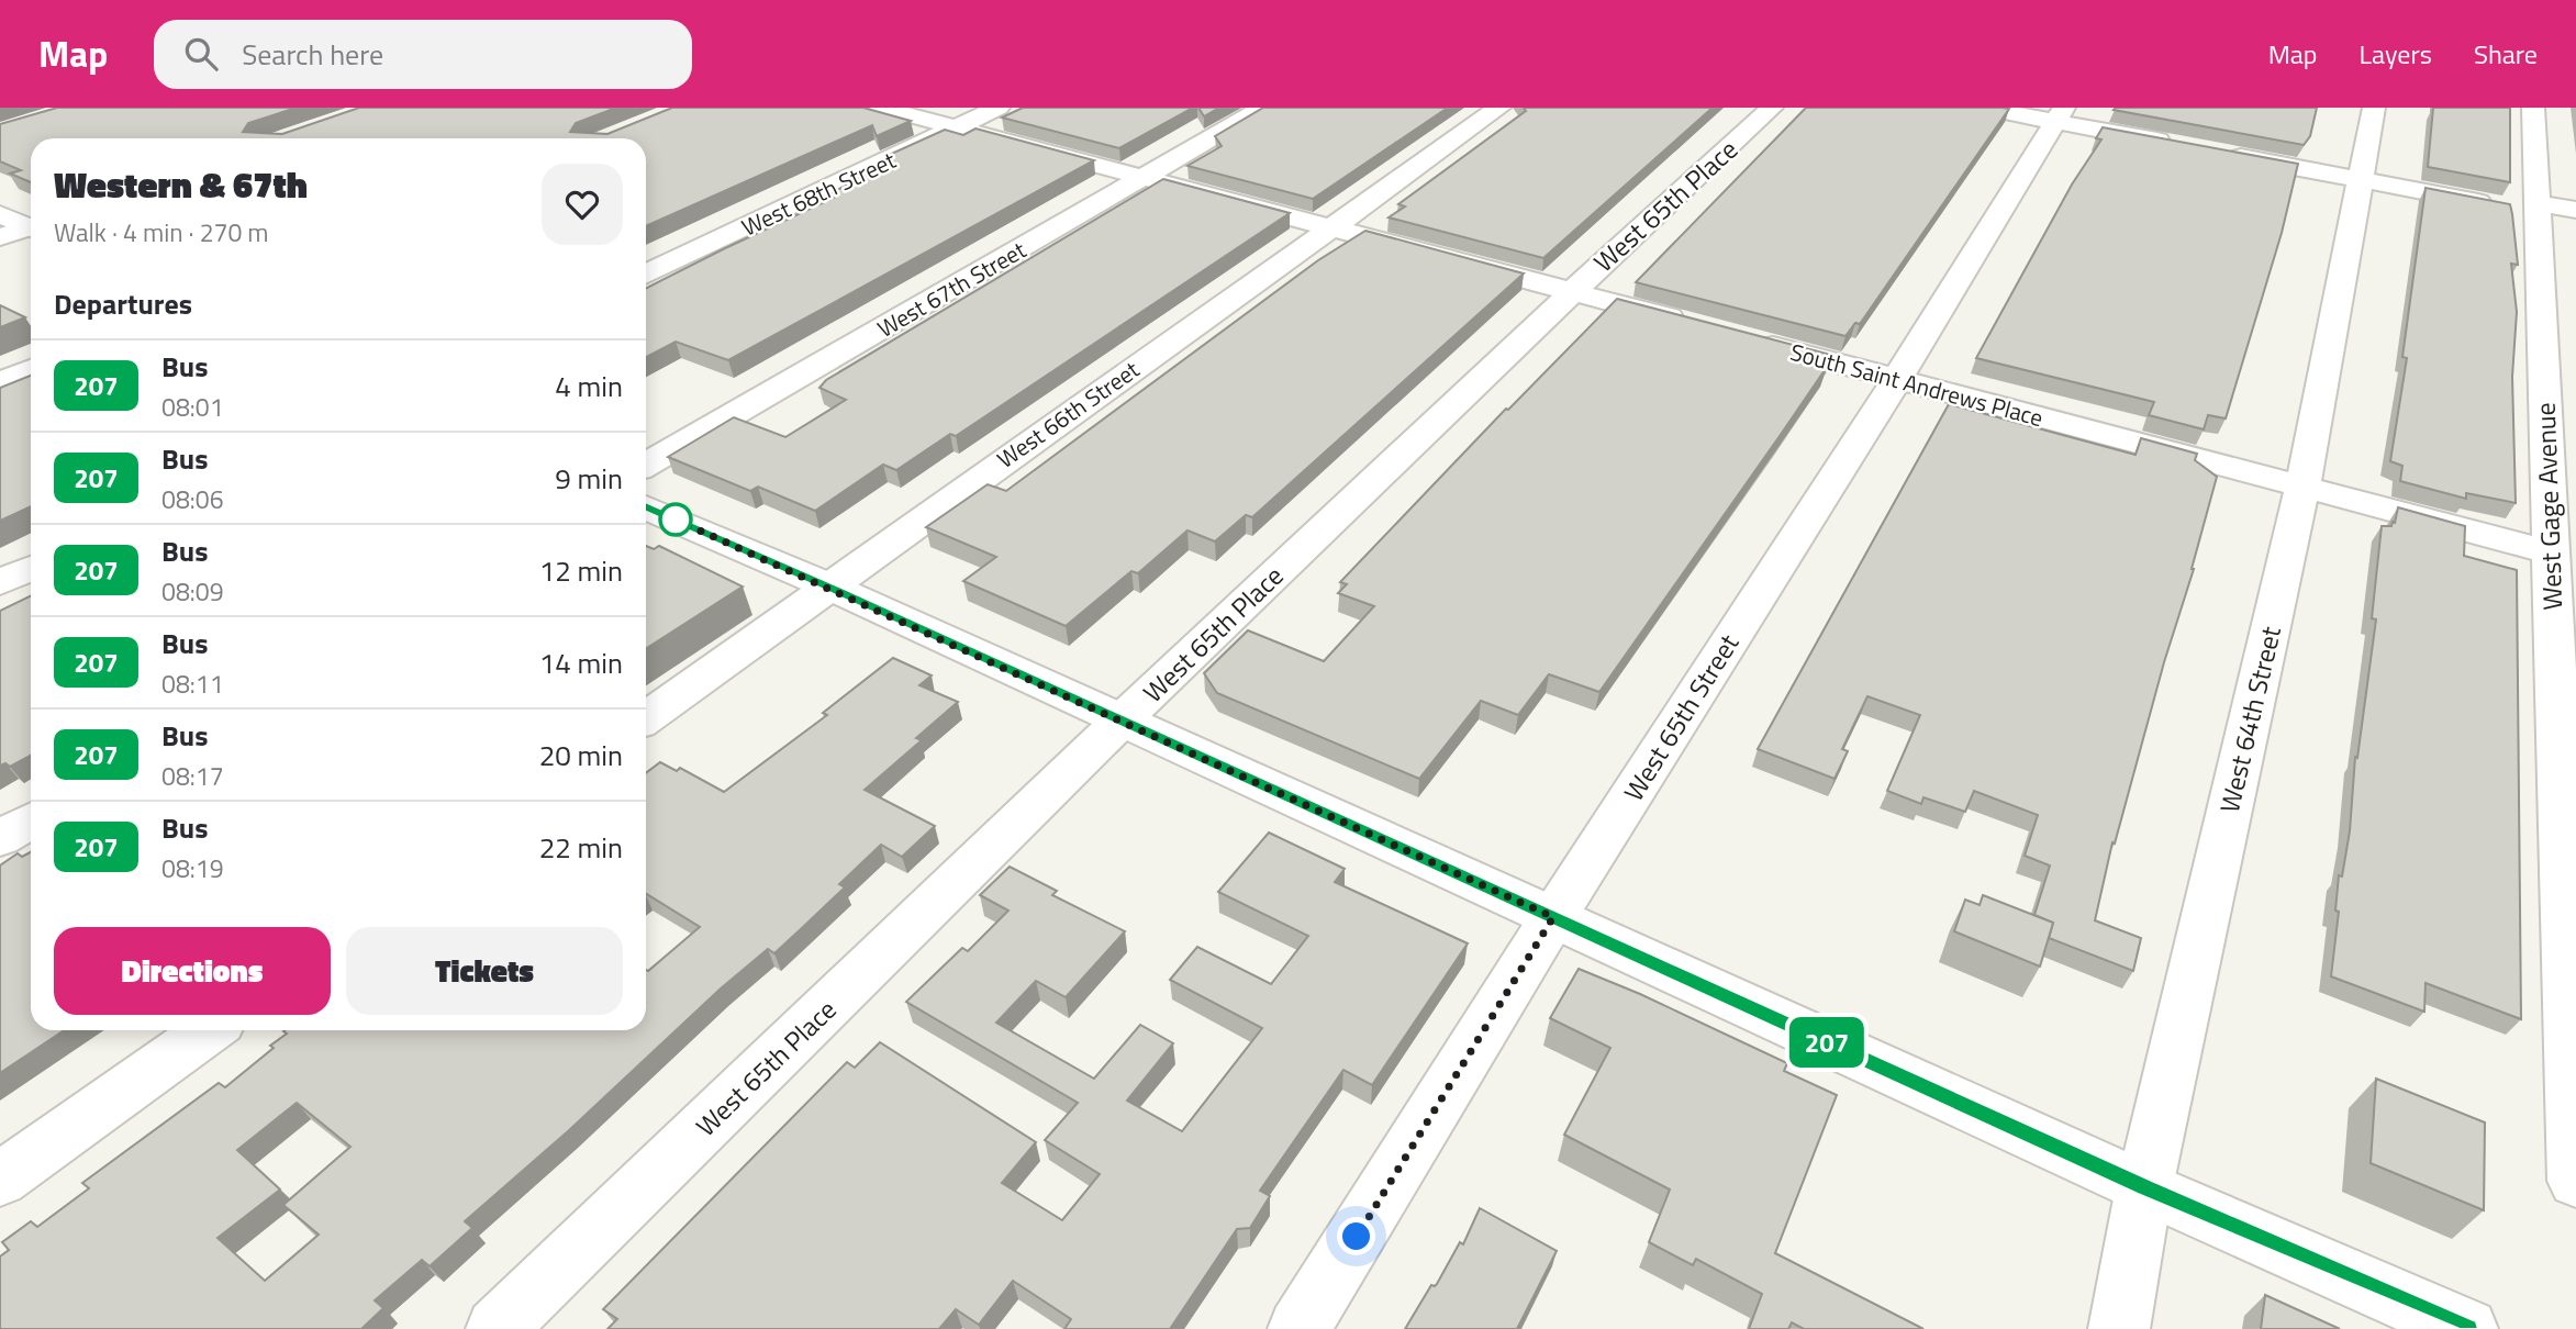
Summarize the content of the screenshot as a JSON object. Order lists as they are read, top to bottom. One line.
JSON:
{"streets":{"street":["West 68th Street","West 65th Place","West 67th Street","South Saint Andrews Place","West 66th Street","West Gage Avenue","West 65th Street","West 64th Street"]},"crossings":[["South Saint Andrews Place","West Gage Avenue"],["South Saint Andrews Place","West 65th Street"],["South Saint Andrews Place","West 64th Street"]],"lines":["bus line 207"],"page":{"header":"Map","search":"Search here","nav":["Map","Layers","Share"],"on_map":"207","heading":[["Western & 67th","Walk · 4 min · 270 m"],"Departures"],"list":[{"mark":"207","name":"Bus","note":"08:01","value":"4 min"},{"mark":"207","name":"Bus","note":"08:06","value":"9 min"},{"mark":"207","name":"Bus","note":"08:09","value":"12 min"},{"mark":"207","name":"Bus","note":"08:11","value":"14 min"},{"mark":"207","name":"Bus","note":"08:17","value":"20 min"},{"mark":"207","name":"Bus","note":"08:19","value":"22 min"}],"buttons":["Directions","Tickets"]}}
